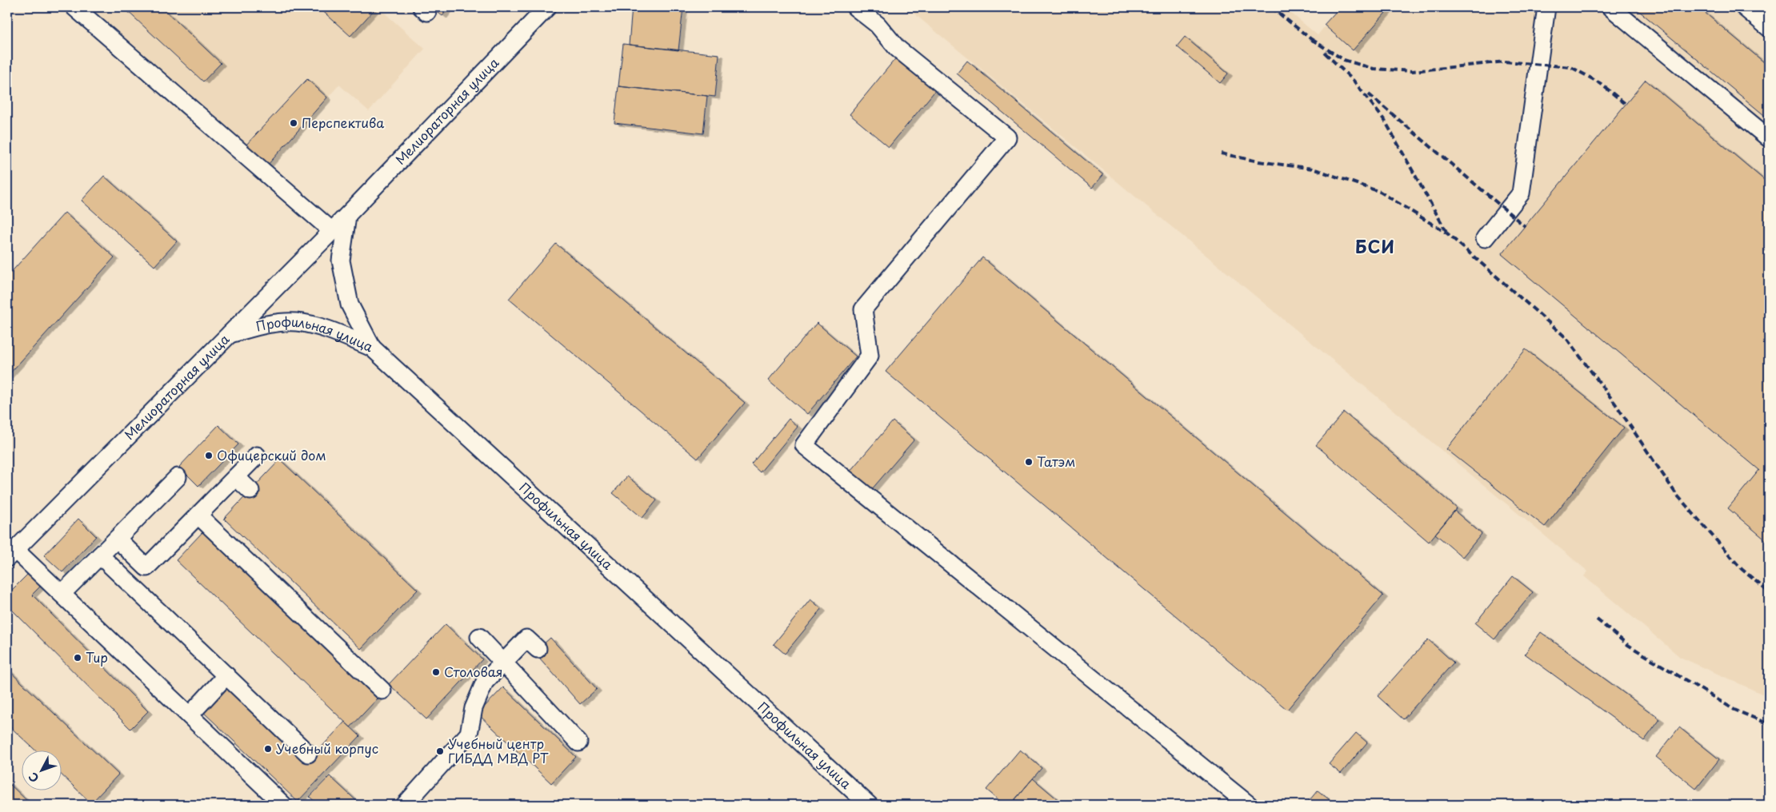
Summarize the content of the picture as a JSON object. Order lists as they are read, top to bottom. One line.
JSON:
{"streets":{"street":["Мелиораторная улица","Профильная улица"]},"crossings":[["Мелиораторная улица","Профильная улица"]],"districts":["БСИ"],"places":["Перспектива","Офицерский дом","Татэм","Тир","Столовая","Учебный корпус","Учебный центр ГИБДД МВД РТ"],"north":"bottom left"}
